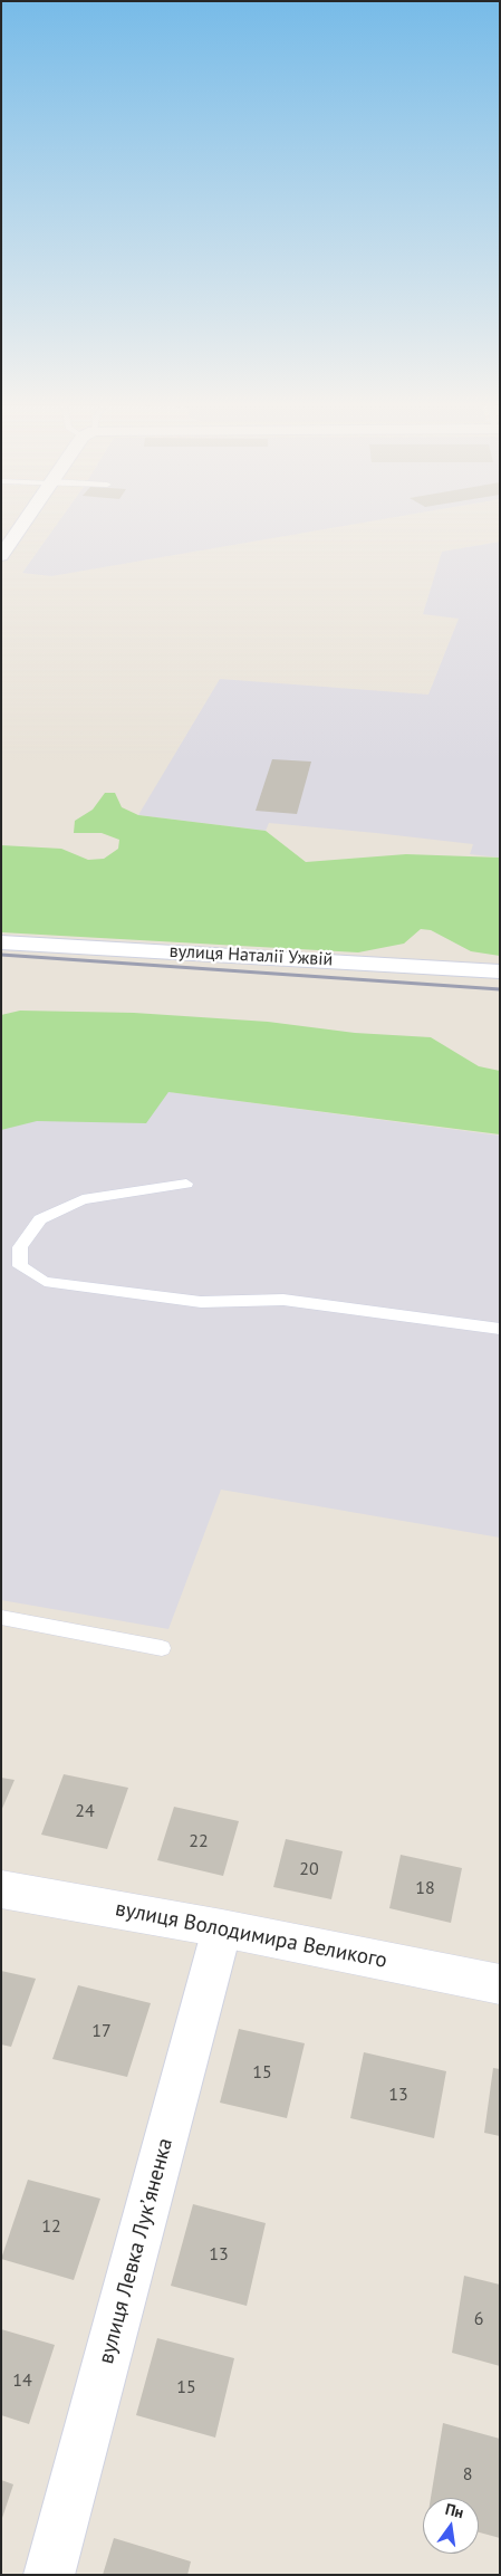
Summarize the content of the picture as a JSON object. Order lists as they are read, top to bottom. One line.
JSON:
{"streets":{"street":["вулиця Наталії Ужвій","вулиця Володимира Великого","вулиця Левка Лукʼяненка"]},"crossings":[["вулиця Володимира Великого","вулиця Левка Лукʼяненка"]],"house_numbers":["24","22","20","18","17","15","13","12","13","6","14","15","8"],"north":"top"}
